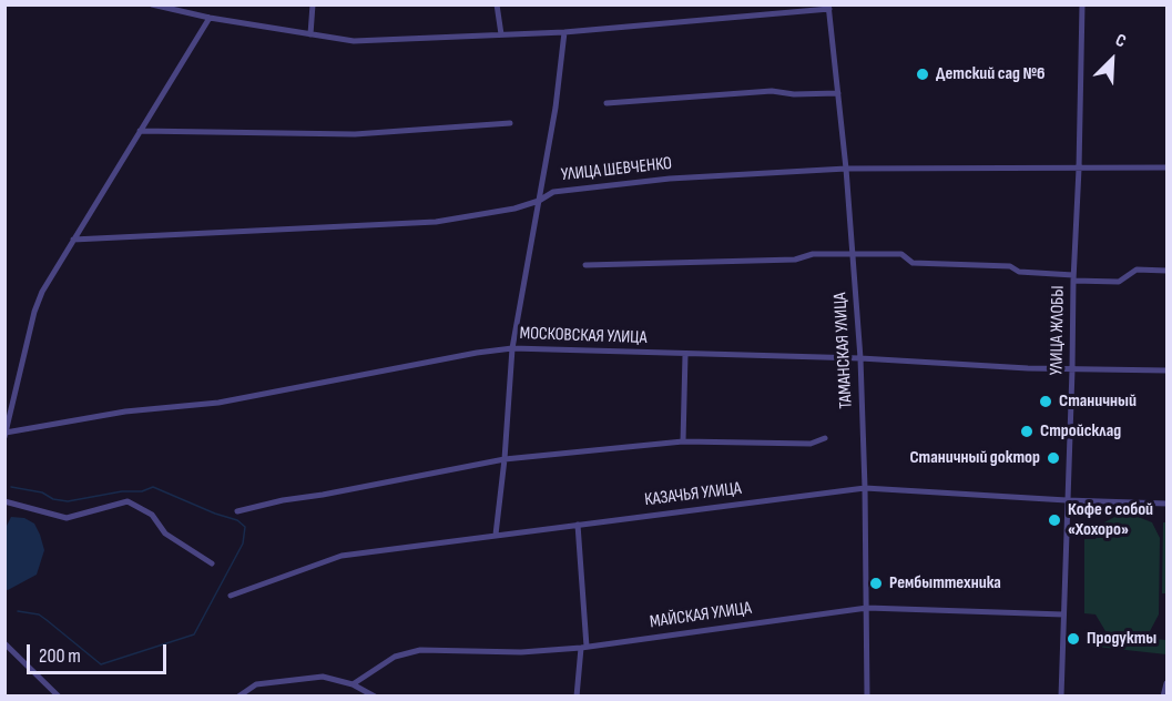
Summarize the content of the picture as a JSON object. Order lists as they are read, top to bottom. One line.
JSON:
{"streets":{"street":["УЛИЦА ШЕВЧЕНКО","УЛИЦА ЖЛОБЫ","МОСКОВСКАЯ УЛИЦА","ТАМАНСКАЯ УЛИЦА","КАЗАЧЬЯ УЛИЦА","МАЙСКАЯ УЛИЦА"]},"crossings":[["УЛИЦА ШЕВЧЕНКО","УЛИЦА ЖЛОБЫ"],["УЛИЦА ШЕВЧЕНКО","ТАМАНСКАЯ УЛИЦА"],["УЛИЦА ЖЛОБЫ","МОСКОВСКАЯ УЛИЦА"],["УЛИЦА ЖЛОБЫ","КАЗАЧЬЯ УЛИЦА"],["УЛИЦА ЖЛОБЫ","МАЙСКАЯ УЛИЦА"],["МОСКОВСКАЯ УЛИЦА","ТАМАНСКАЯ УЛИЦА"],["ТАМАНСКАЯ УЛИЦА","КАЗАЧЬЯ УЛИЦА"],["ТАМАНСКАЯ УЛИЦА","МАЙСКАЯ УЛИЦА"]],"places":["Детский сад №6","Станичный","Стройсклад","Станичный доктор","Кофе с собой «Хохоро»","Рембыттехника","Продукты"],"scale_bar":"200 m","north":"top right"}
